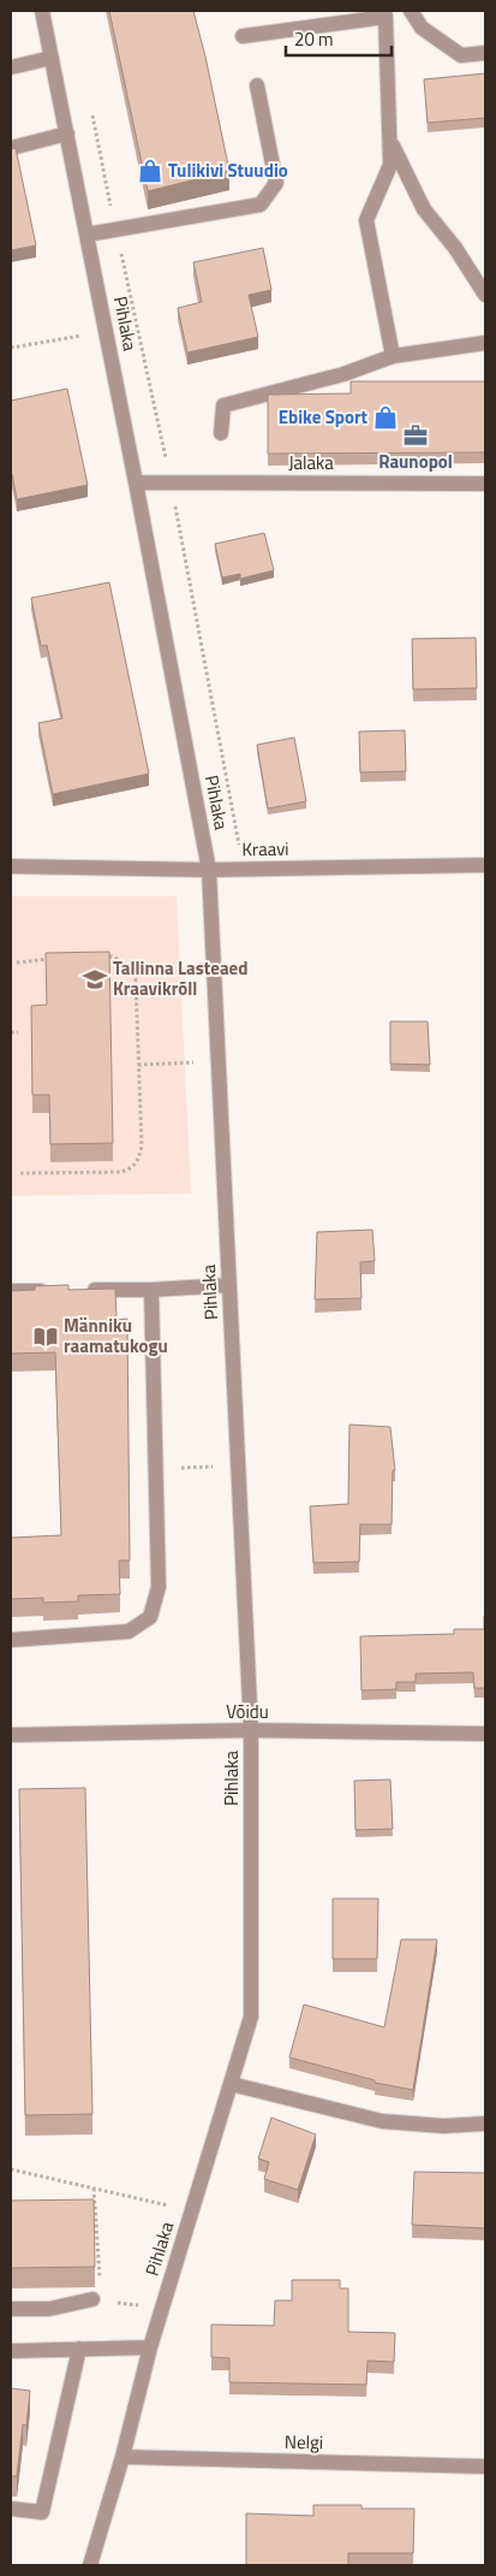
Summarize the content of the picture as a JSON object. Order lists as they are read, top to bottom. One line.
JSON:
{"streets":{"street":["Pihlaka","Jalaka","Kraavi","Võidu","Nelgi"]},"crossings":[["Pihlaka","Jalaka"],["Pihlaka","Kraavi"],["Pihlaka","Võidu"],["Pihlaka","Nelgi"]],"places":{"shop":["Tulikivi Stuudio","Ebike Sport"],"office":["Raunopol"],"school or university":["Tallinna Lasteaed Kraavikrõll"],"library":["Männiku raamatukogu"]},"scale_bar":"20 m"}
